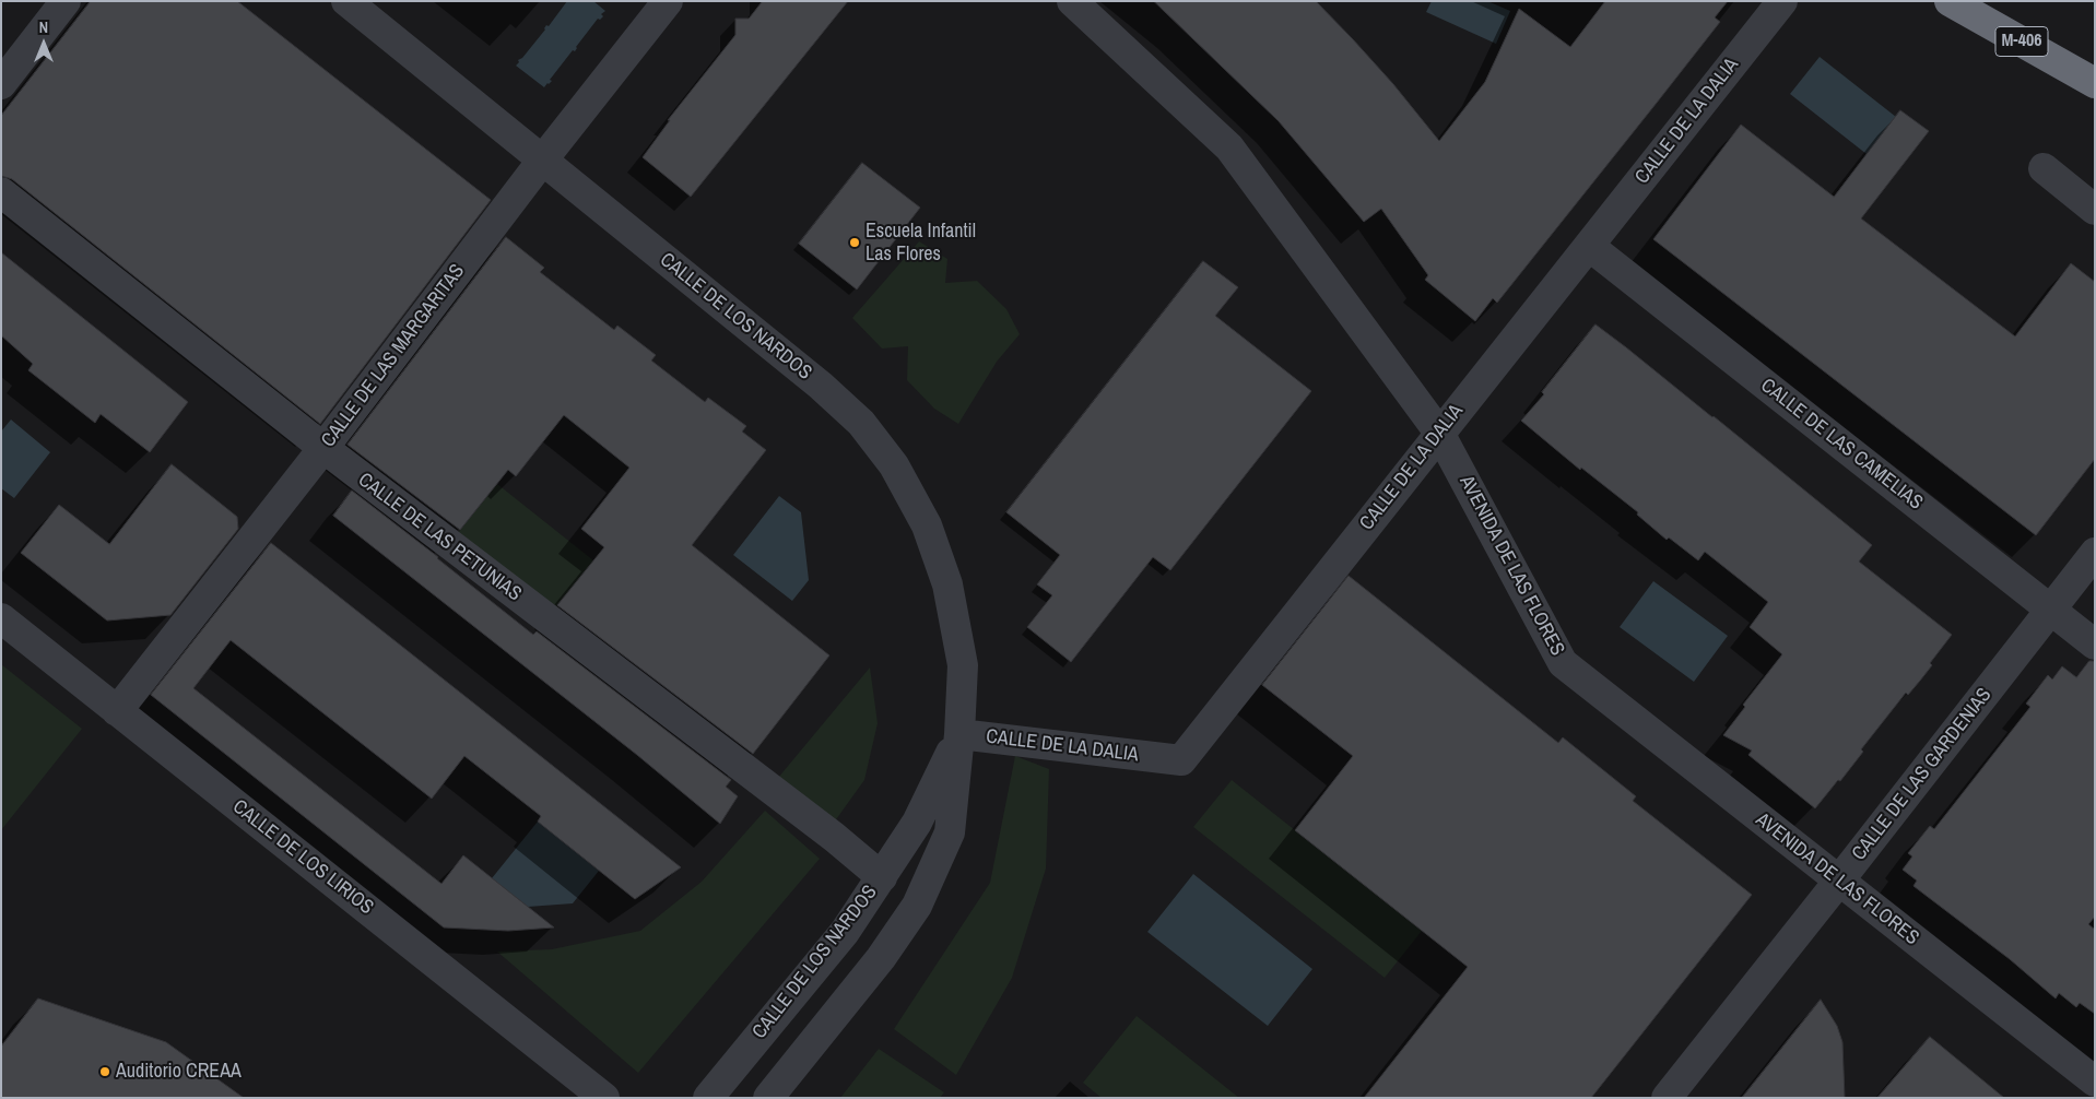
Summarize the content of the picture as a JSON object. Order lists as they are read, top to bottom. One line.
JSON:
{"streets":{"highway":["M-406"],"street":["CALLE DE LA DALIA","CALLE DE LOS NARDOS","CALLE DE LAS MARGARITAS","CALLE DE LAS CAMELIAS","CALLE DE LAS PETUNIAS","AVENIDA DE LAS FLORES","CALLE DE LAS GARDENIAS","CALLE DE LOS LIRIOS"]},"crossings":[["CALLE DE LA DALIA","CALLE DE LOS NARDOS"],["CALLE DE LA DALIA","CALLE DE LAS CAMELIAS"],["CALLE DE LA DALIA","AVENIDA DE LAS FLORES"],["CALLE DE LOS NARDOS","CALLE DE LAS MARGARITAS"],["CALLE DE LOS NARDOS","CALLE DE LAS PETUNIAS"],["CALLE DE LAS MARGARITAS","CALLE DE LAS PETUNIAS"],["CALLE DE LAS MARGARITAS","CALLE DE LOS LIRIOS"],["CALLE DE LAS CAMELIAS","CALLE DE LAS GARDENIAS"],["AVENIDA DE LAS FLORES","CALLE DE LAS GARDENIAS"]],"places":["Escuela Infantil Las Flores","Auditorio CREAA"],"north":"top"}
